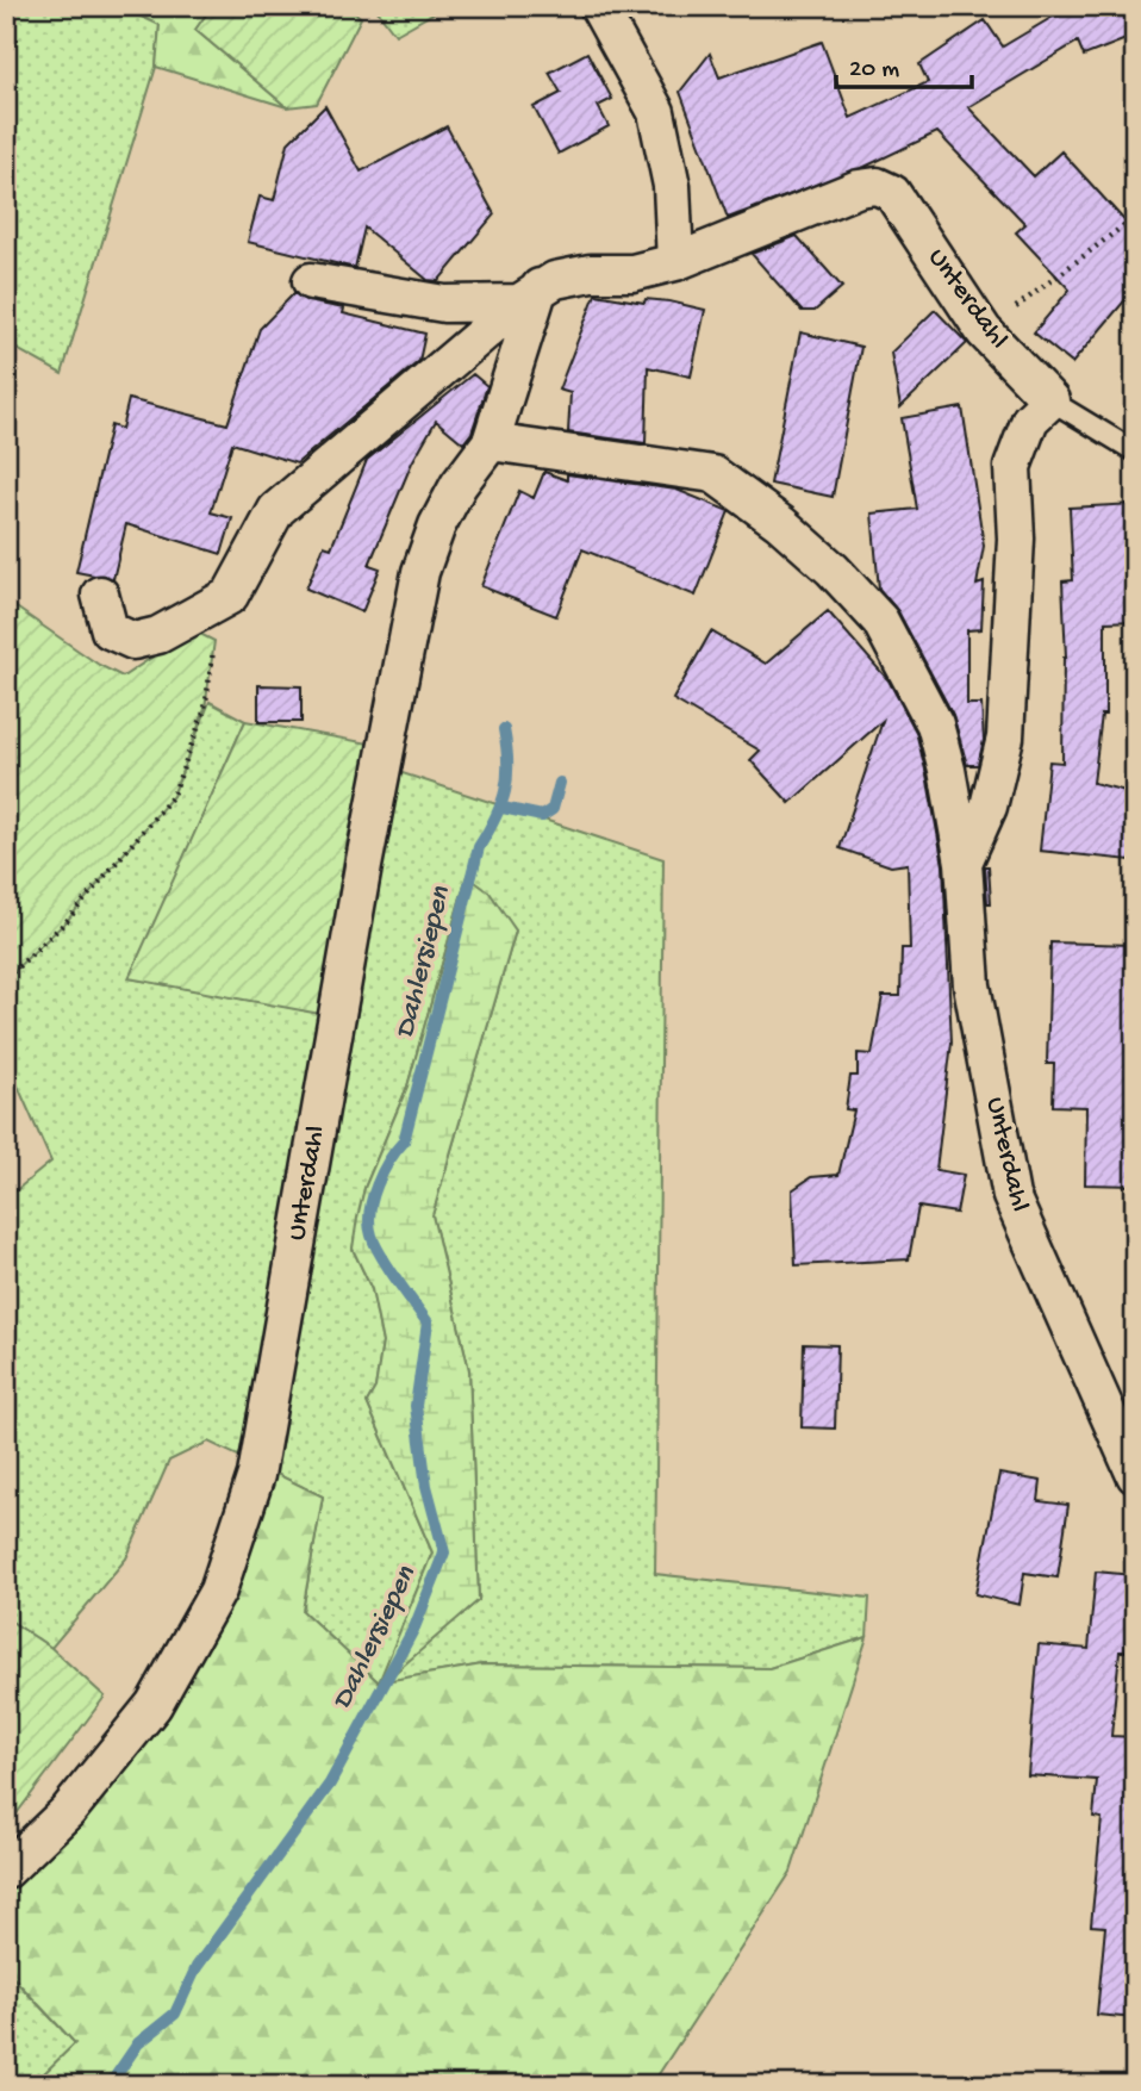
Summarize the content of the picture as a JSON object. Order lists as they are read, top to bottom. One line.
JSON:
{"streets":{"street":["Unterdahl"]},"water":["Dahlersiepen"],"scale_bar":"20 m"}
